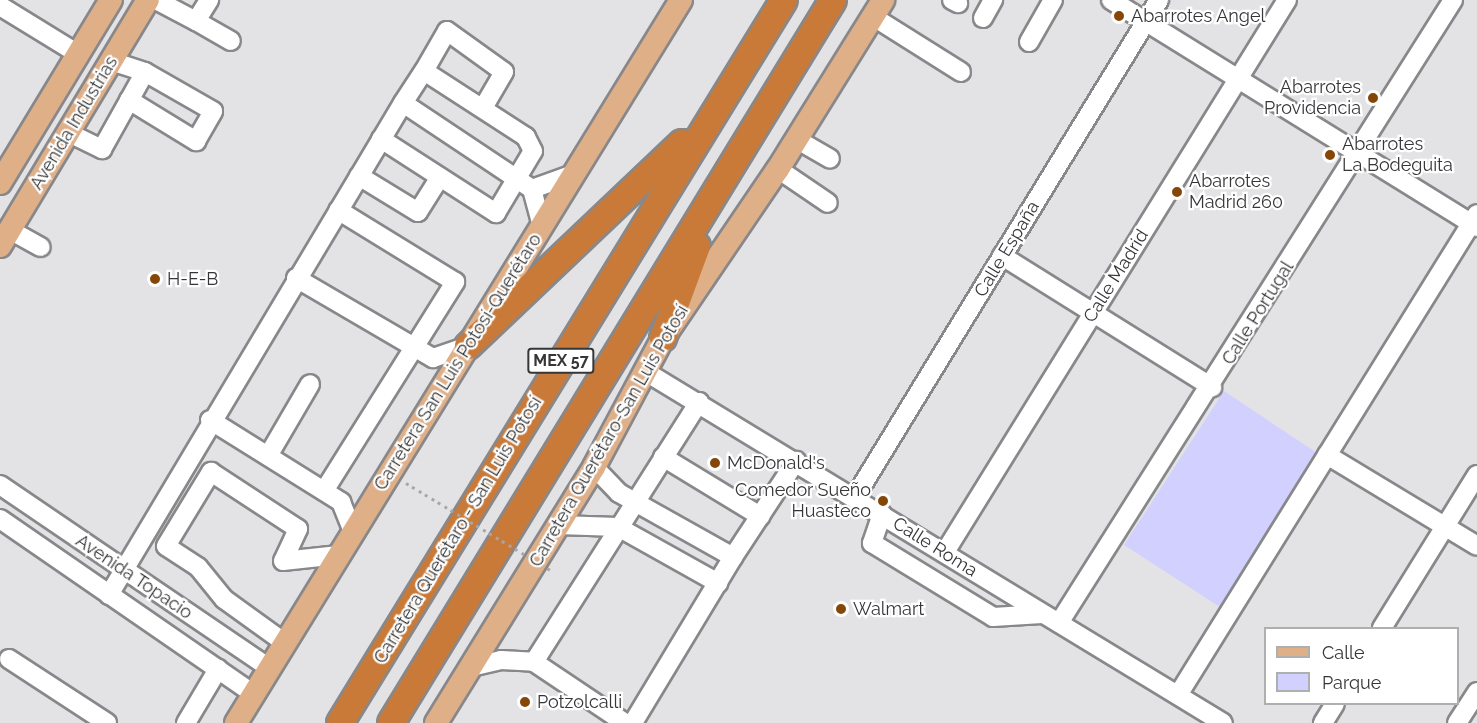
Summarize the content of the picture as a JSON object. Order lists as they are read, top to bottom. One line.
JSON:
{"streets":{"highway":["MEX 57","Carretera Querétaro - San Luis Potosí"],"main road":["Avenida Industrias","Carretera San Luis Potosí-Querétaro","Carretera Querétaro-San Luis Potosí"],"street":["Calle España","Calle Madrid","Calle Portugal","Calle Roma","Avenida Topacio"]},"crossings":[["Calle España","Calle Roma"],["Calle Madrid","Calle Roma"],["Calle Portugal","Calle Roma"],["Carretera San Luis Potosí-Querétaro","Avenida Topacio"],["Carretera Querétaro-San Luis Potosí","Calle Roma"]],"places":["Abarrotes Angel","Abarrotes Providencia","Abarrotes La Bodeguita","Abarrotes Madrid 260","H-E-B","McDonald's","Comedor Sueño Huasteco","Walmart","Potzolcalli"],"legend":["Calle","Parque"]}
